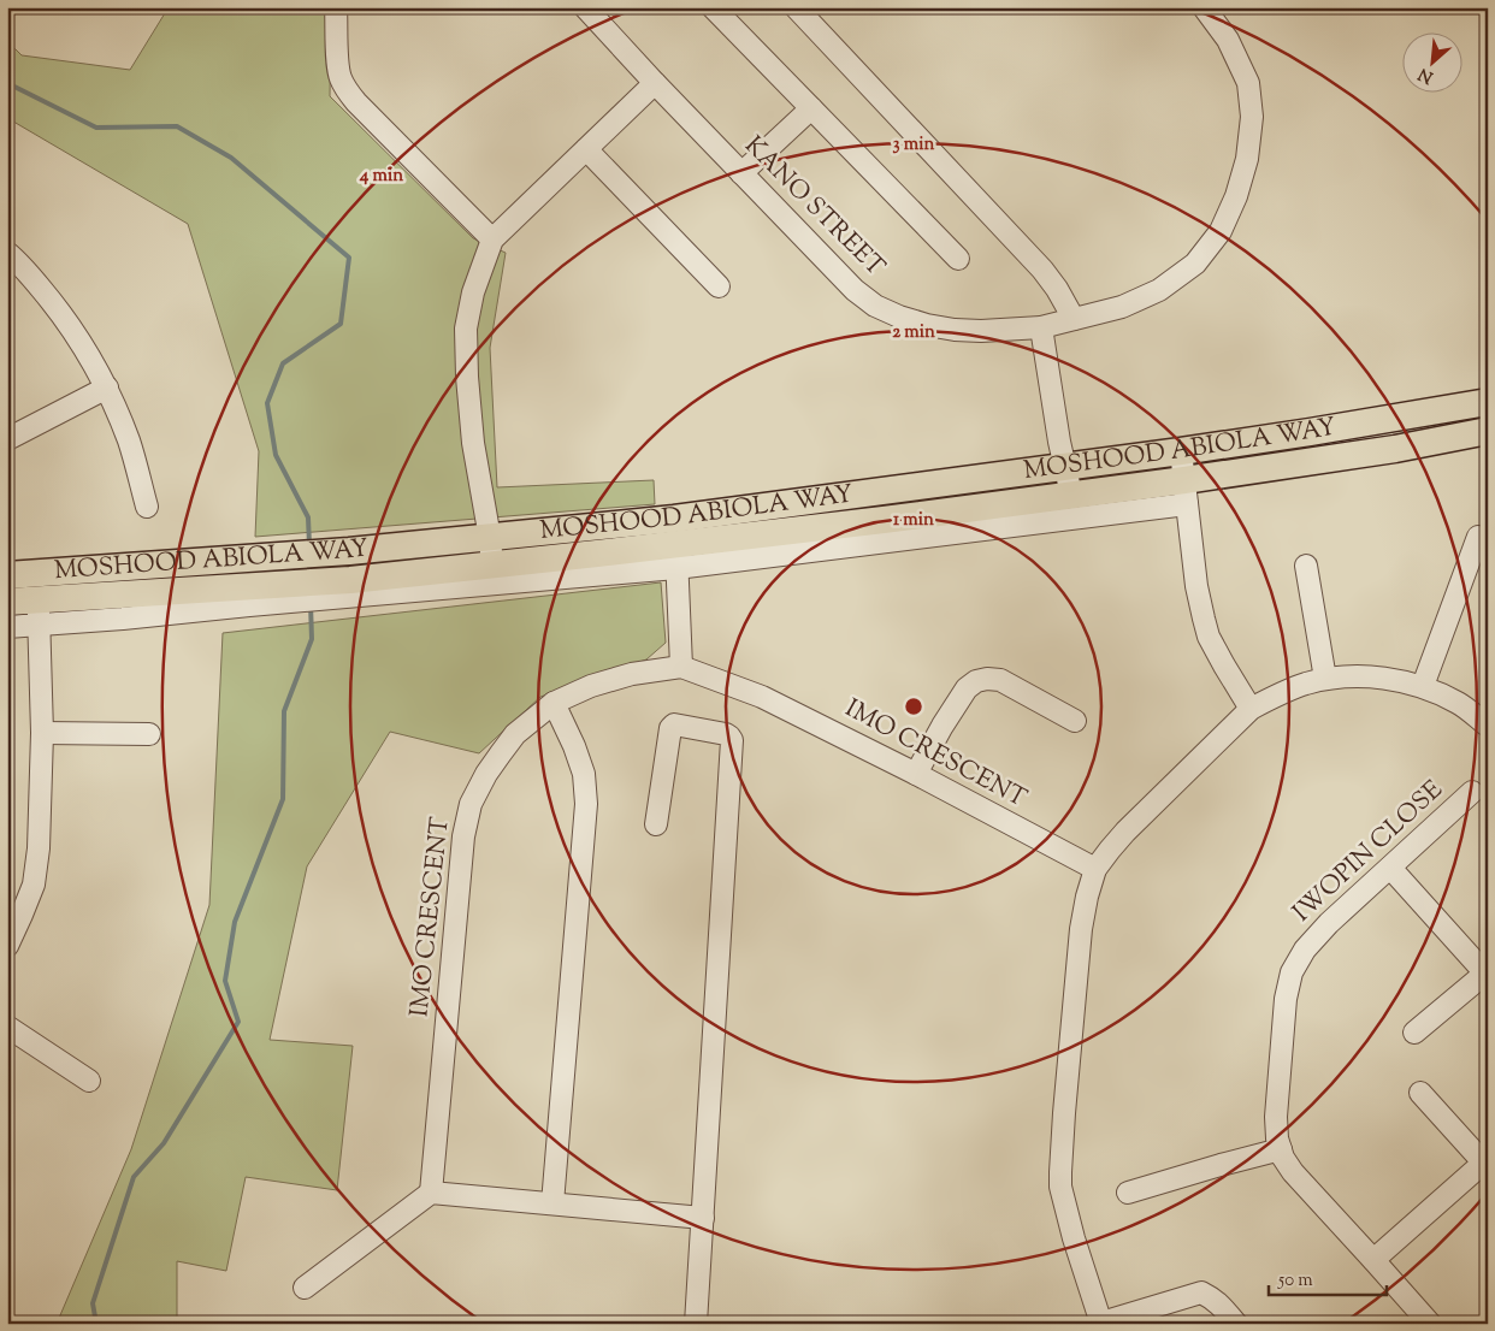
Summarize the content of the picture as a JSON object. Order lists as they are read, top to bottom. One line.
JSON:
{"streets":{"main road":["MOSHOOD ABIOLA WAY"],"street":["KANO STREET","IMO CRESCENT","IWOPIN CLOSE"]},"scale_bar":"50 m","north":"bottom left","rings":["3 min","4 min","2 min","1 min"]}
